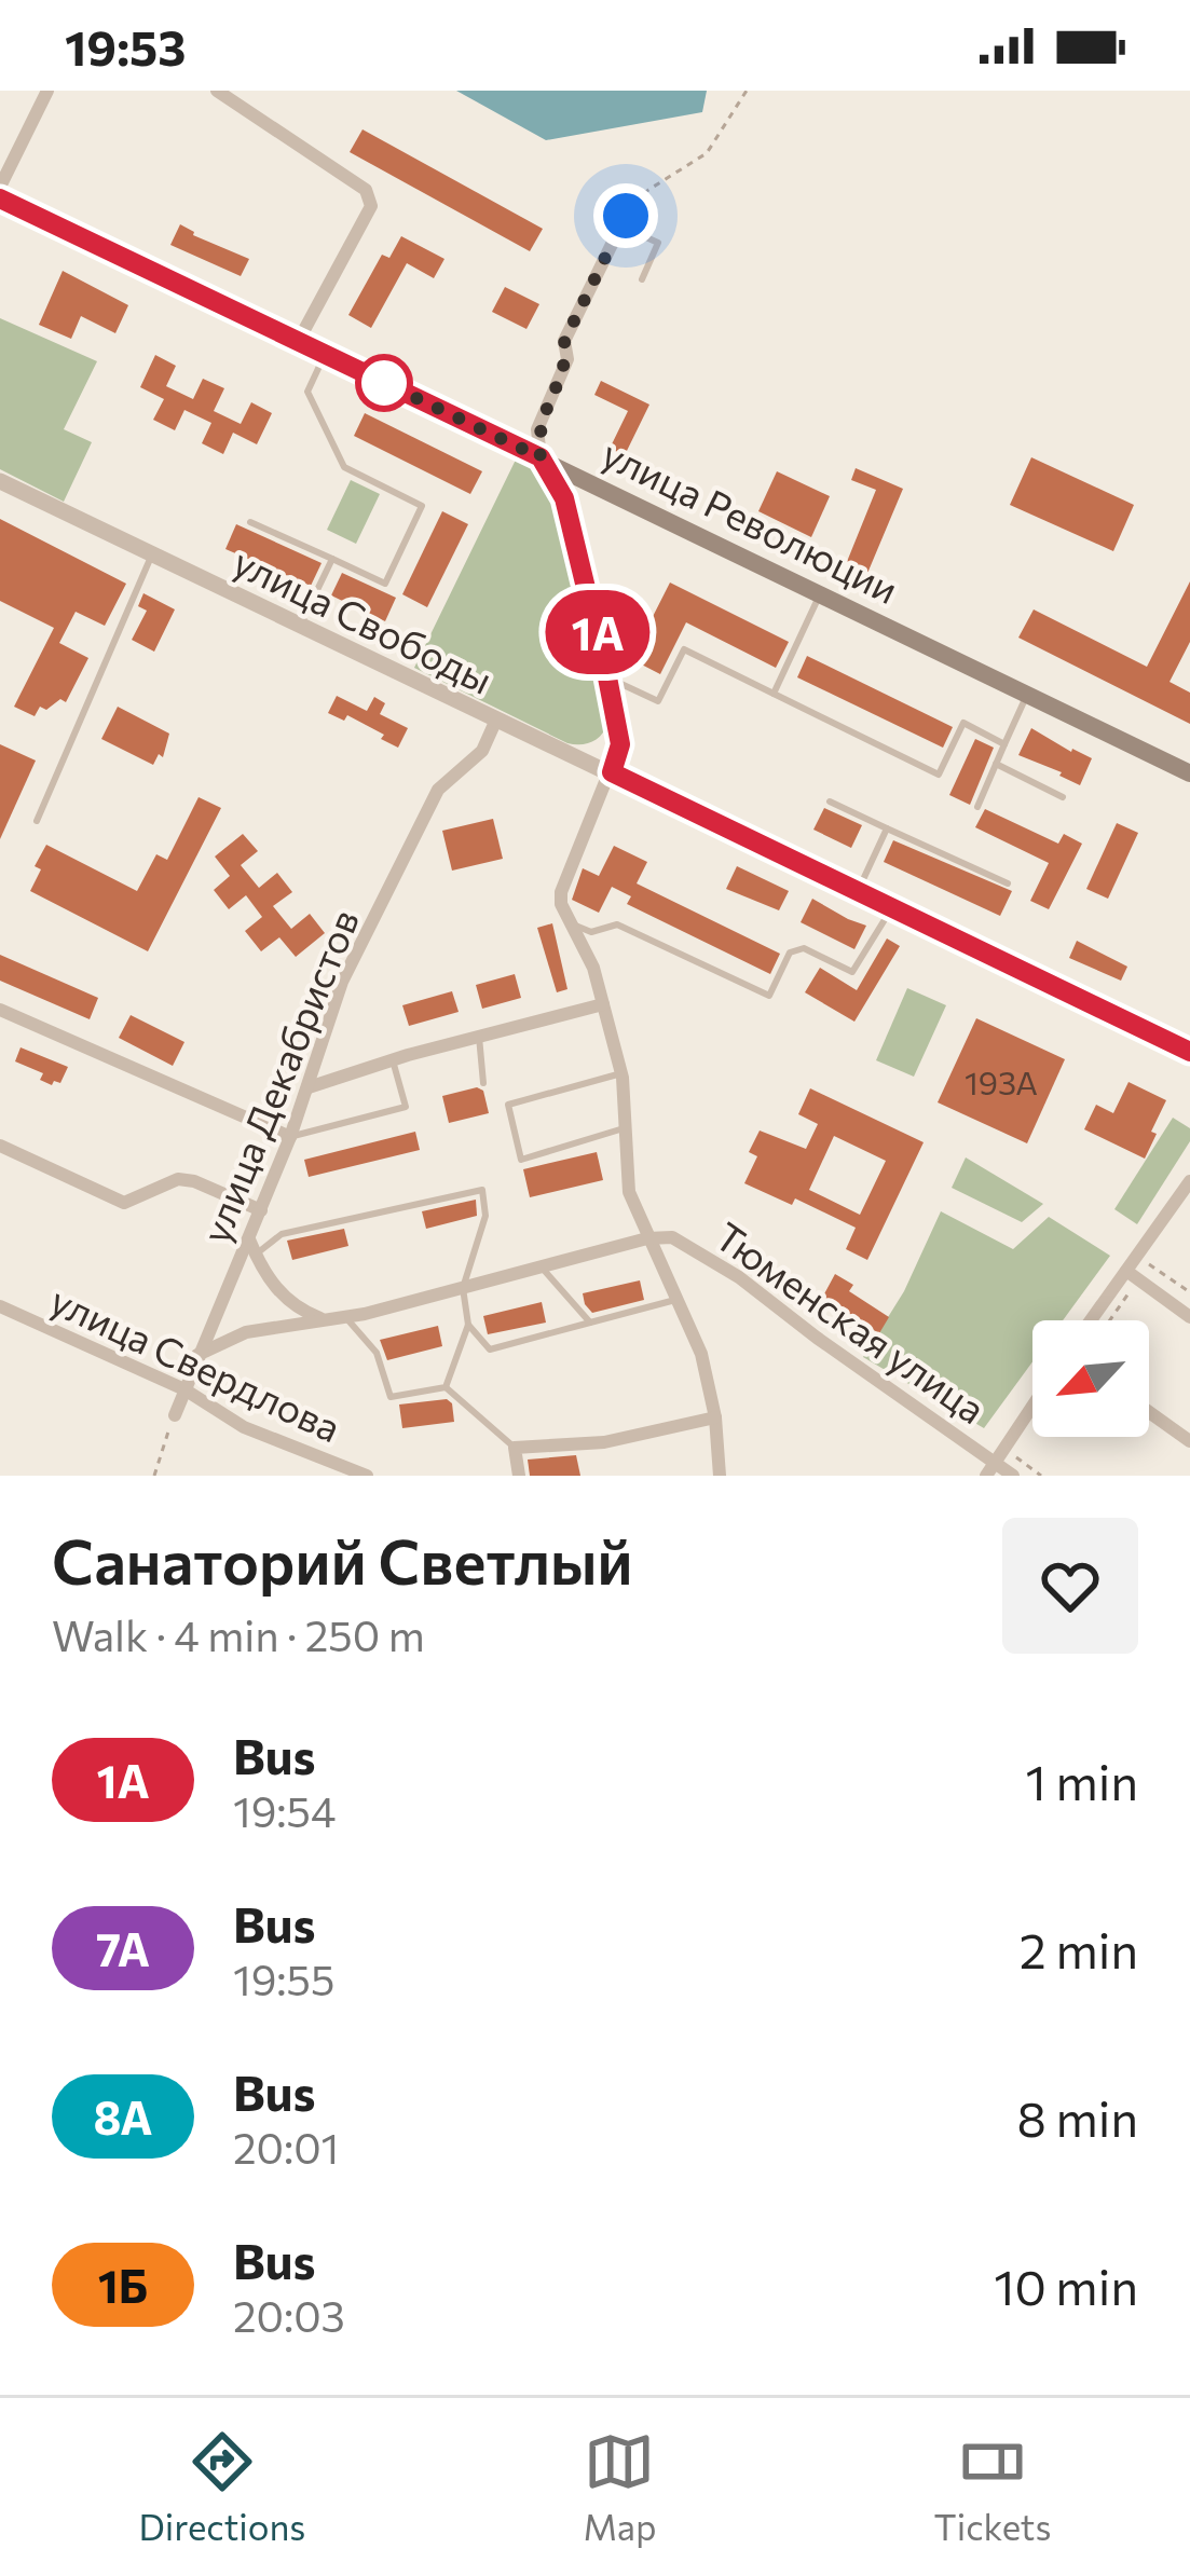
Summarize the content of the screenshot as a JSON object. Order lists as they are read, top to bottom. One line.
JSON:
{"streets":{"main road":["улица Революции"],"street":["улица Свободы","улица Декабристов","Тюменская улица","улица Свердлова"]},"crossings":[["улица Свободы","улица Декабристов"],["улица Декабристов","улица Свердлова"],["Тюменская улица","улица Свердлова"]],"lines":["bus line 1А"],"house_numbers":["193А"],"north":"bottom left","page":{"status":"19:53","on_map":"1А","heading":["Санаторий Светлый","Walk · 4 min · 250 m"],"list":[{"mark":"1А","name":"Bus","note":"19:54","value":"1 min"},{"mark":"7А","name":"Bus","note":"19:55","value":"2 min"},{"mark":"8А","name":"Bus","note":"20:01","value":"8 min"},{"mark":"1Б","name":"Bus","note":"20:03","value":"10 min"}],"tabs":["Directions","Map","Tickets"]}}
